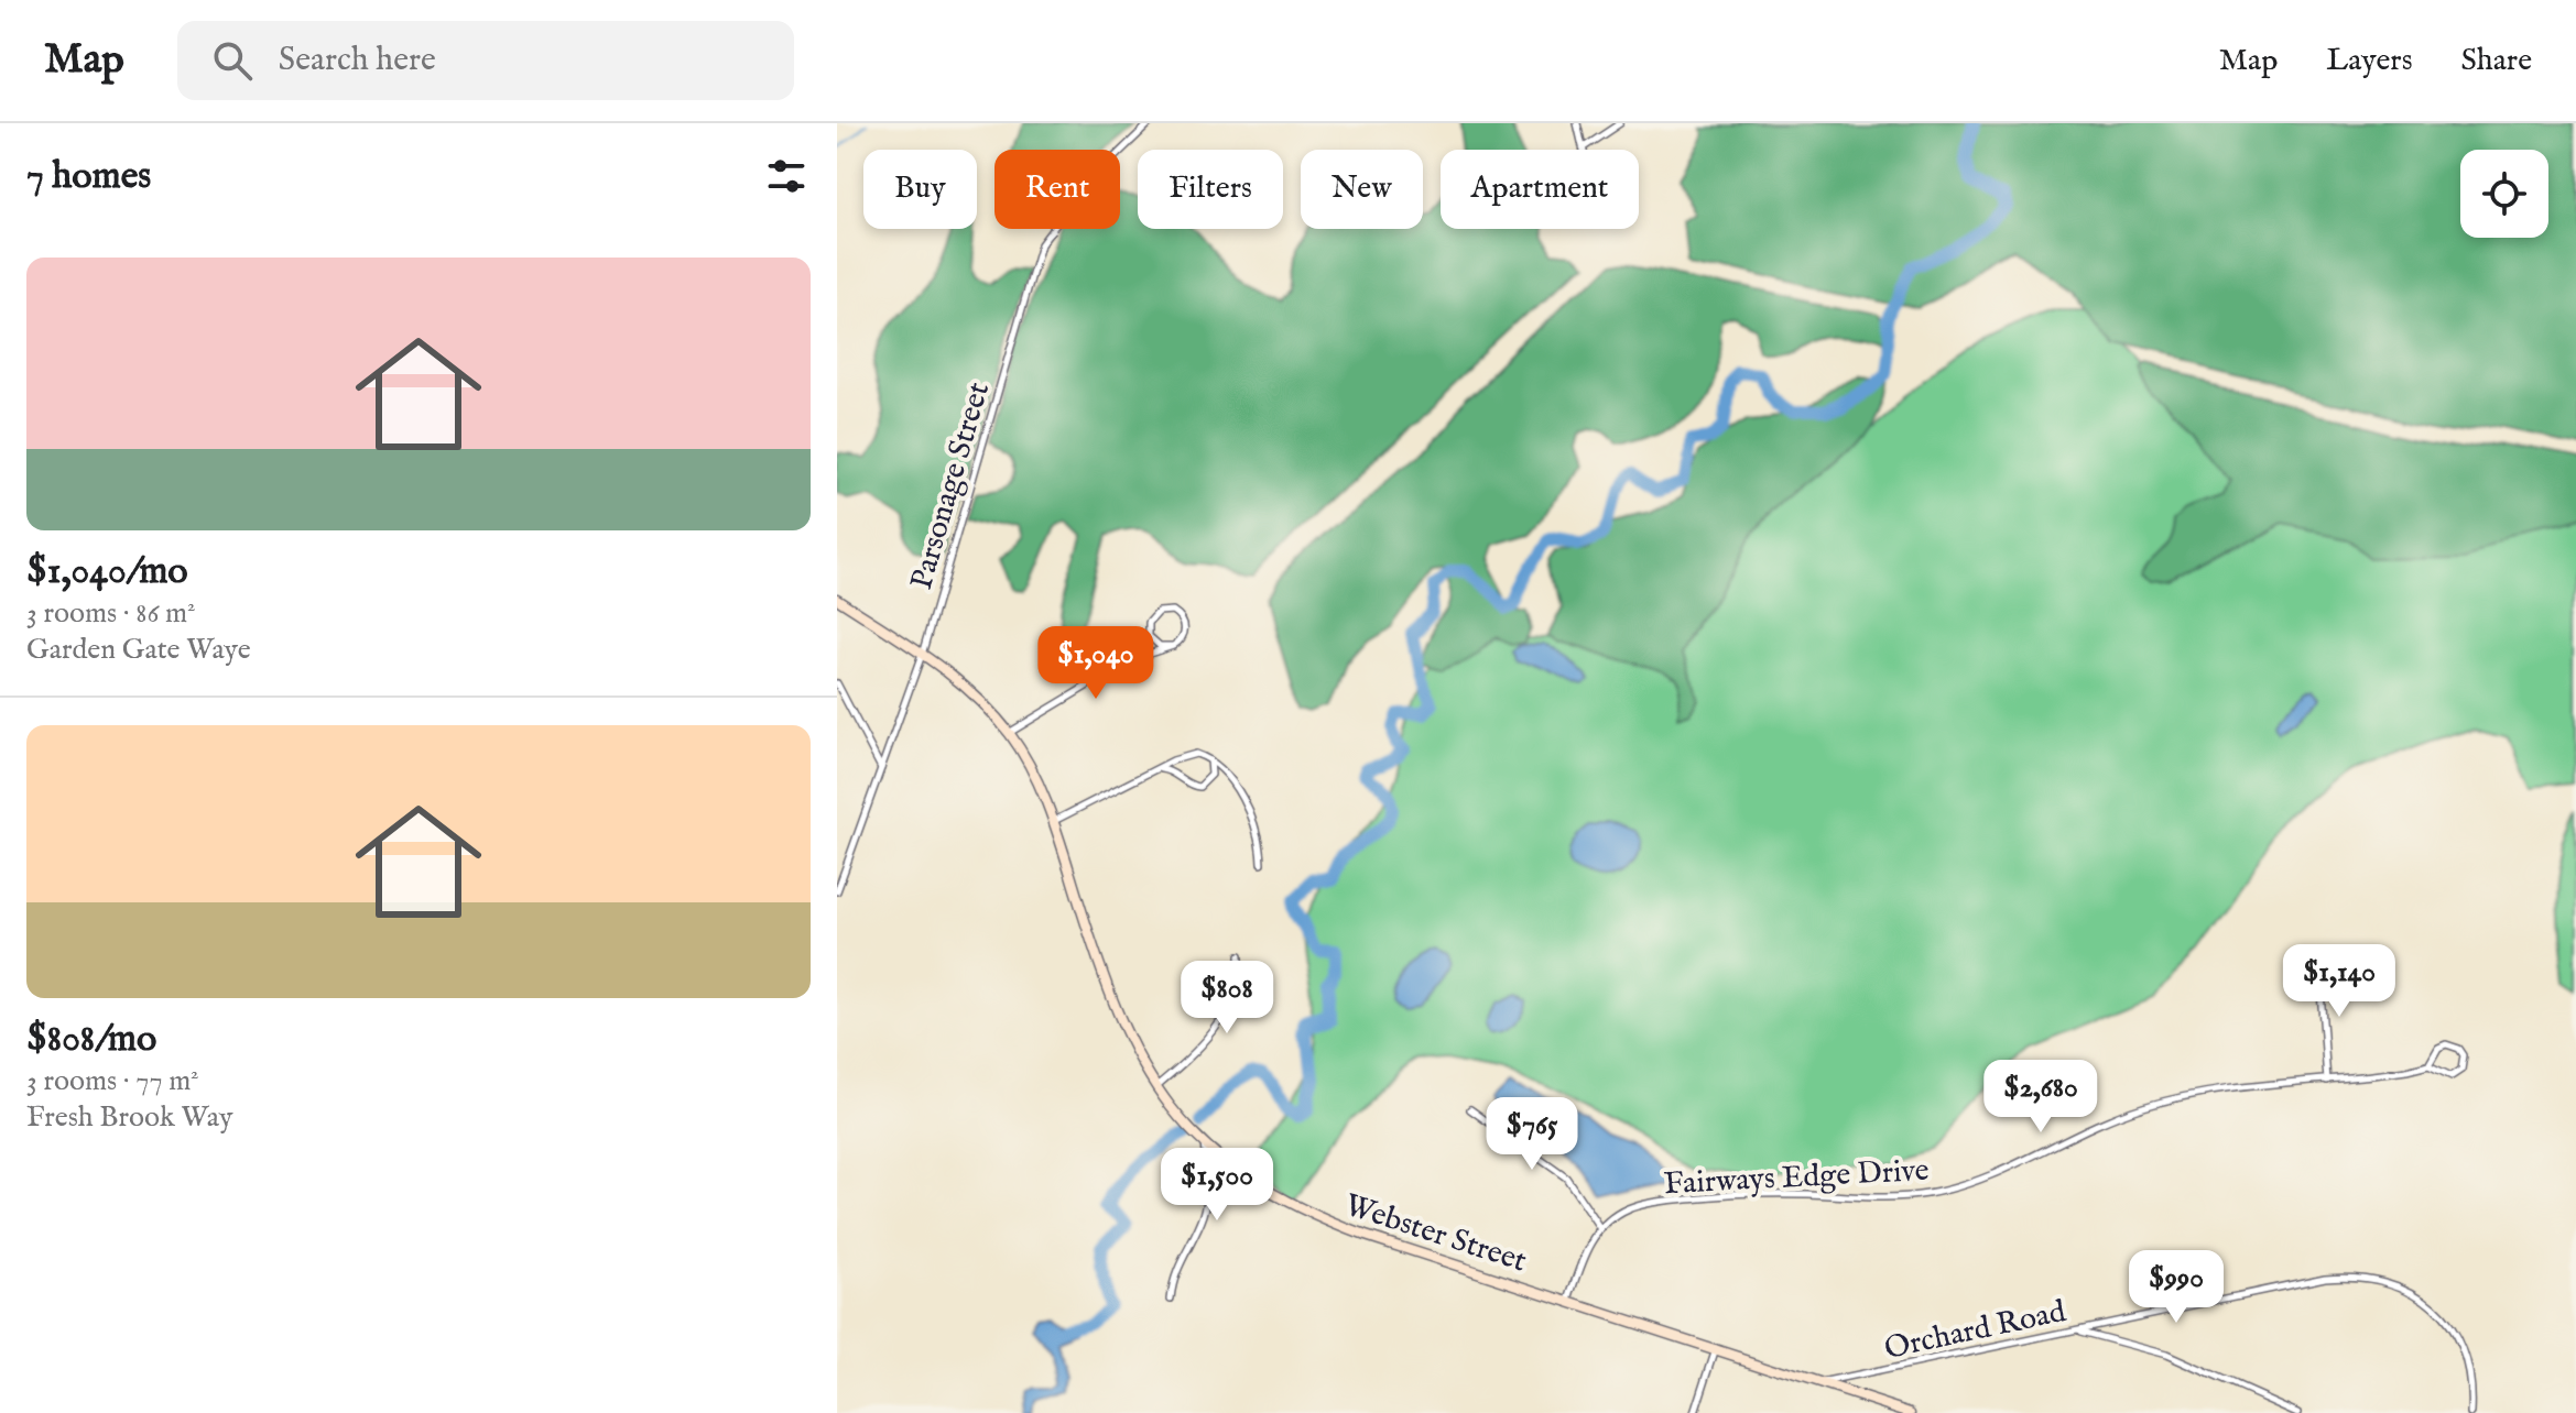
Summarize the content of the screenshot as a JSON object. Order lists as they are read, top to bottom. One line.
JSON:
{"streets":{"street":["Parsonage Street","Fairways Edge Drive","Webster Street","Orchard Road"]},"crossings":[["Parsonage Street","Webster Street"],["Webster Street","Orchard Road"]],"page":{"header":"Map","search":"Search here","nav":["Map","Layers","Share"],"heading":"7 homes","chip":["Buy","Rent","Filters","New","Apartment"],"list":[{"name":"$1,040/mo","note":"3 rooms · 86 m² · Garden Gate Waye"},{"name":"$808/mo","note":"3 rooms · 77 m² · Fresh Brook Way"}],"price":["$1,040","$1,140","$808","$2,680","$765","$1,500","$990"]}}
